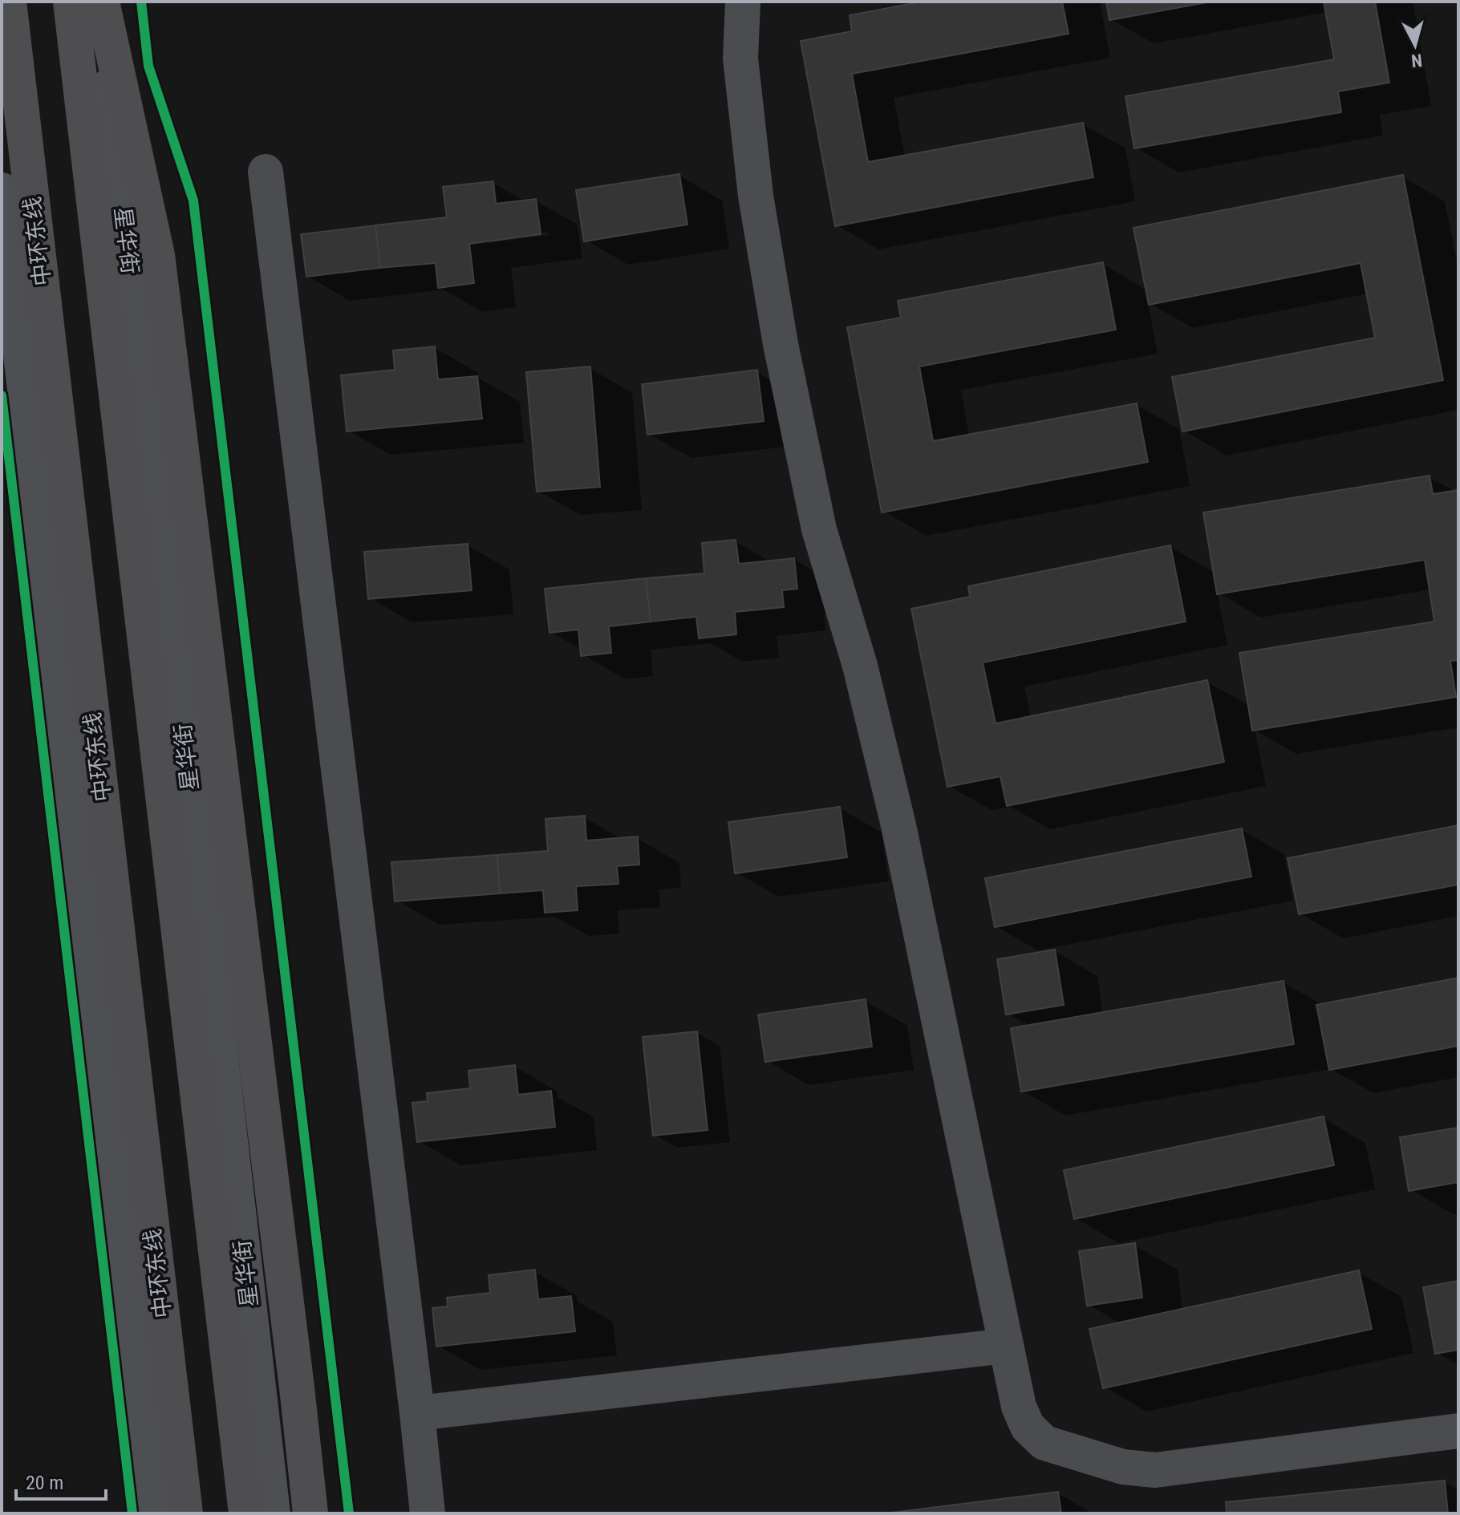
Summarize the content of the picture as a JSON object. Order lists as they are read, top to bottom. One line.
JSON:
{"streets":{"highway":["中环东线"],"main road":["星华街"]},"scale_bar":"20 m","north":"bottom"}
